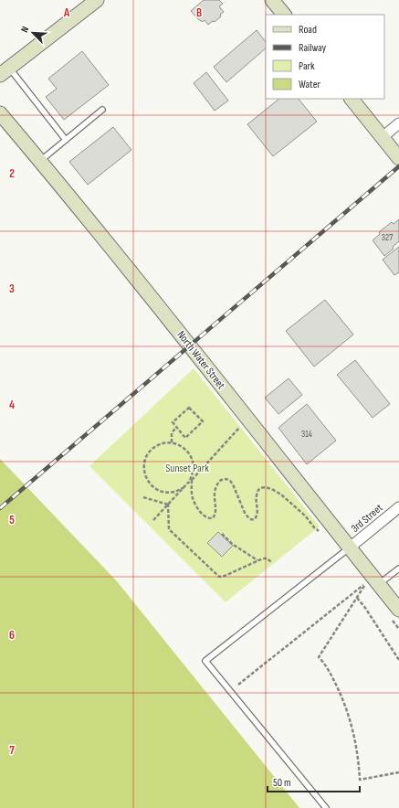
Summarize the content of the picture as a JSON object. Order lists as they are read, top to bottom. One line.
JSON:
{"streets":{"street":["North Water Street","3rd Street"]},"crossings":[["North Water Street","3rd Street"]],"parks":["Sunset Park"],"house_numbers":["327","314"],"legend":["Road","Railway","Park","Water"],"scale_bar":"50 m","north":"top left","grid":{"columns":["A","B"],"rows":["2","3","4","5","6","7"]}}
